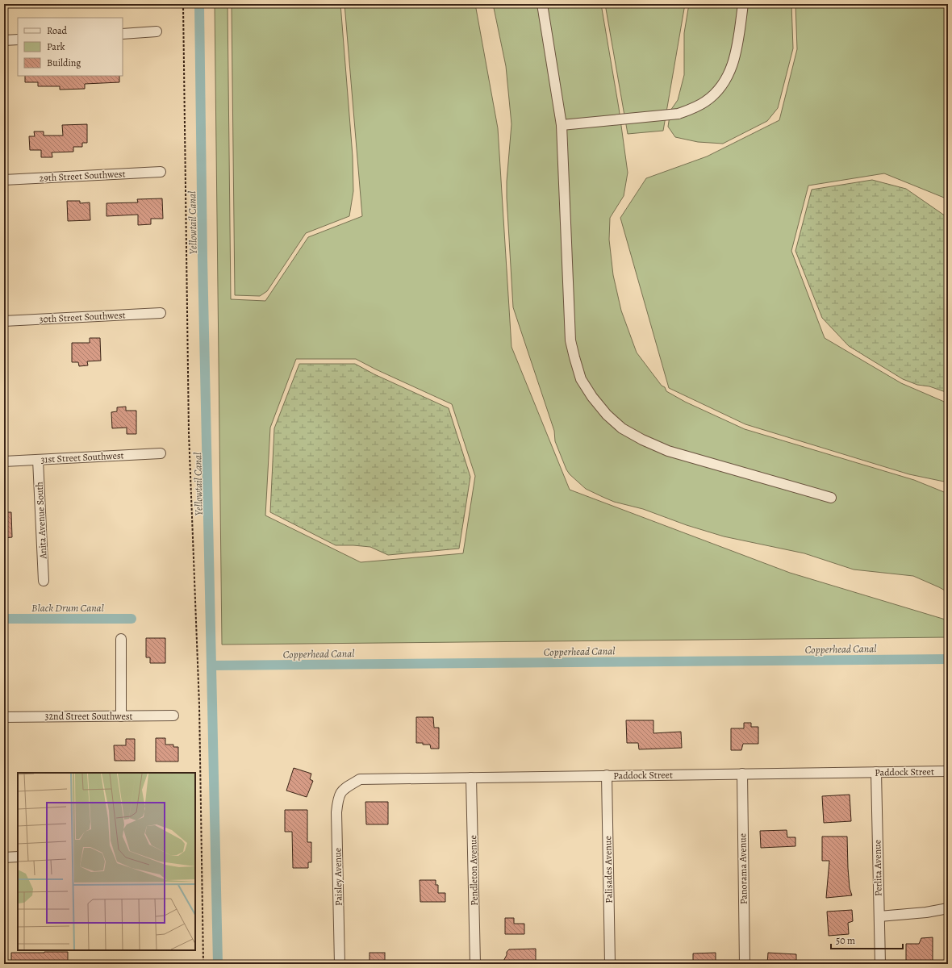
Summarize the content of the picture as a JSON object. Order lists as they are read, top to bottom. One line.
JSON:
{"streets":{"street":["29th Street Southwest","30th Street Southwest","31st Street Southwest","Anita Avenue South","32nd Street Southwest","Paddock Street","Perlita Avenue","Panorama Avenue","Palisades Avenue","Pendleton Avenue","Paisley Avenue"]},"crossings":[["31st Street Southwest","Anita Avenue South"],["Paddock Street","Perlita Avenue"],["Paddock Street","Panorama Avenue"],["Paddock Street","Palisades Avenue"],["Paddock Street","Pendleton Avenue"],["Paddock Street","Paisley Avenue"]],"water":["Yellowtail Canal","Black Drum Canal","Copperhead Canal"],"legend":["Road","Park","Building"],"scale_bar":"50 m"}
